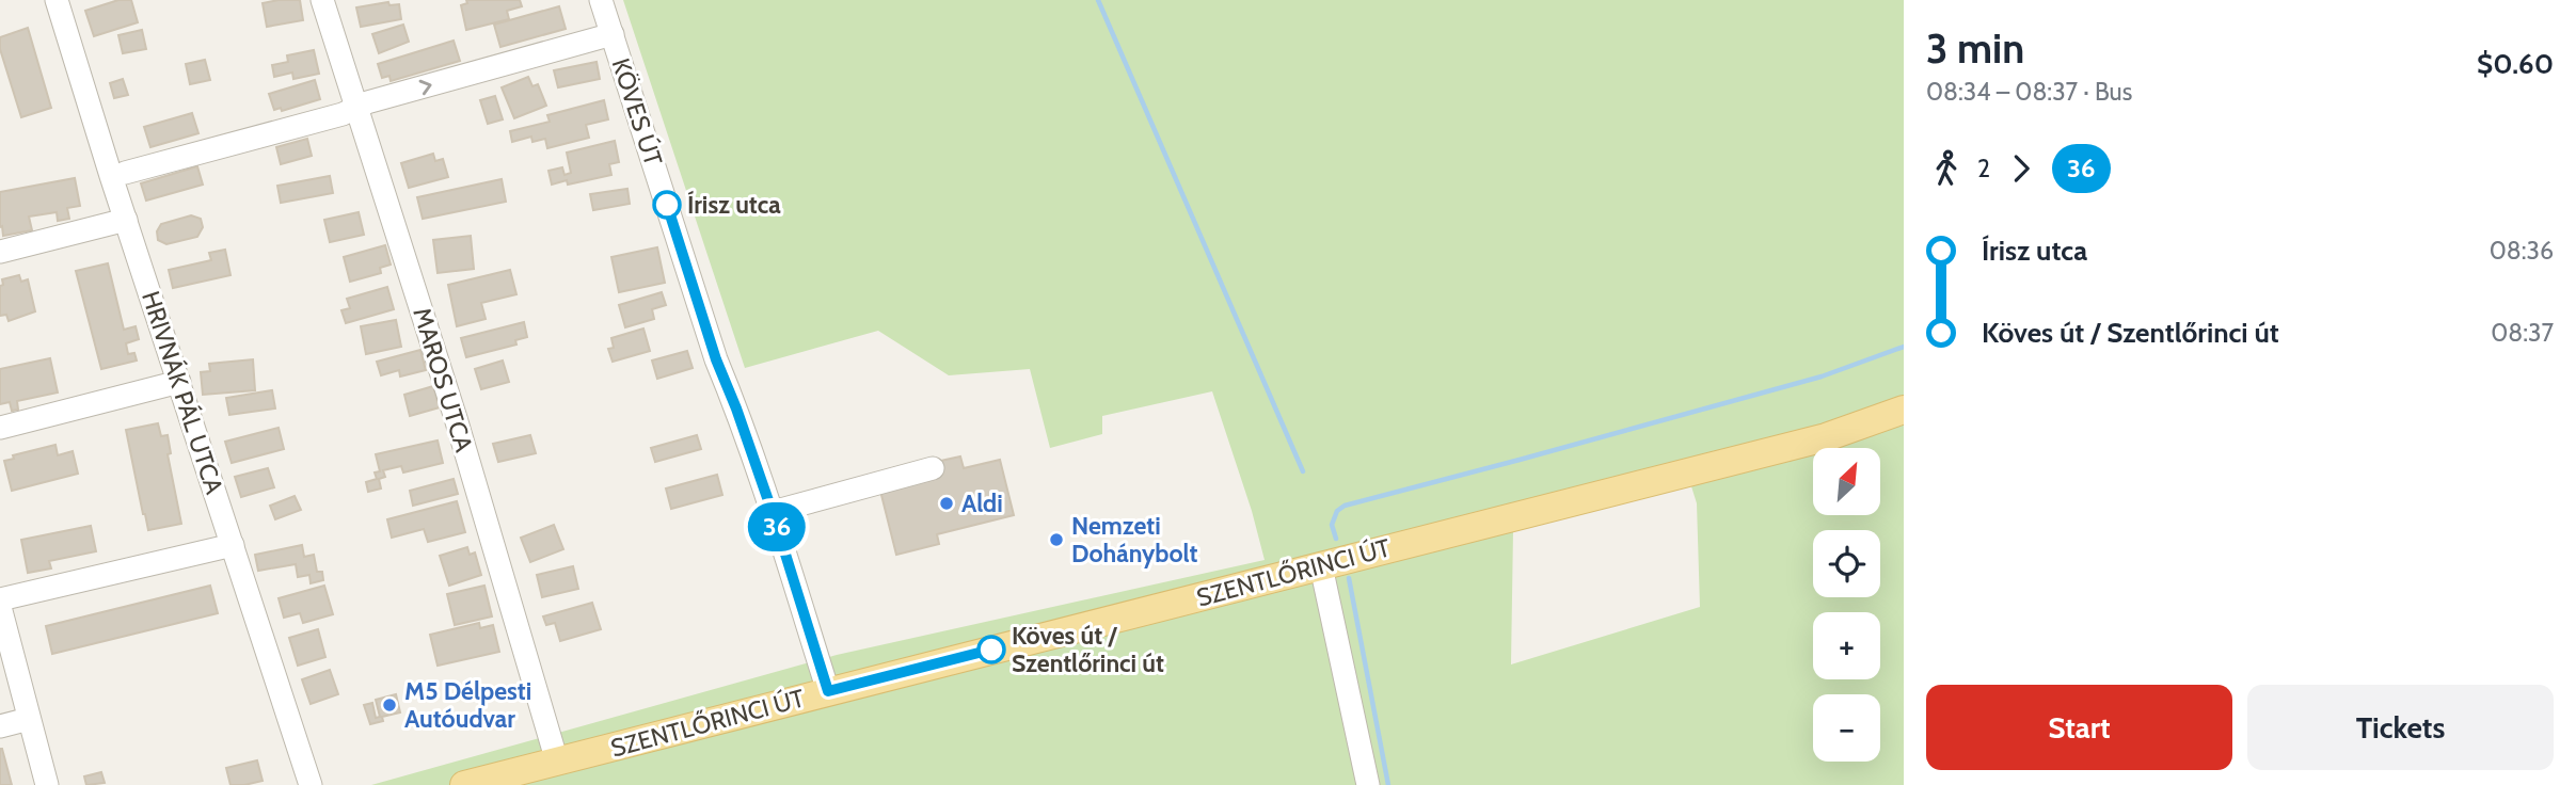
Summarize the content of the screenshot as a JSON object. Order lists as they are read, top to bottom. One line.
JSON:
{"streets":{"main road":["SZENTLŐRINCI ÚT"],"street":["KÖVES ÚT","MAROS UTCA","HRIVNÁK PÁL UTCA"]},"crossings":[["KÖVES ÚT","SZENTLŐRINCI ÚT"],["MAROS UTCA","SZENTLŐRINCI ÚT"]],"places":["Írisz utca","Aldi","Nemzeti Dohánybolt","Köves út / Szentlőrinci út","M5 Délpesti Autóudvar"],"lines":["bus line 36"],"north":"top right","page":{"on_map":"36","heading":["3 min","08:34 – 08:37 · Bus","$0.60"],"legs":["2","36"],"list":[{"name":"Írisz utca","value":"08:36"},{"name":"Köves út / Szentlőrinci út","value":"08:37"}],"map_buttons":["+","−"],"buttons":["Start","Tickets"]}}
